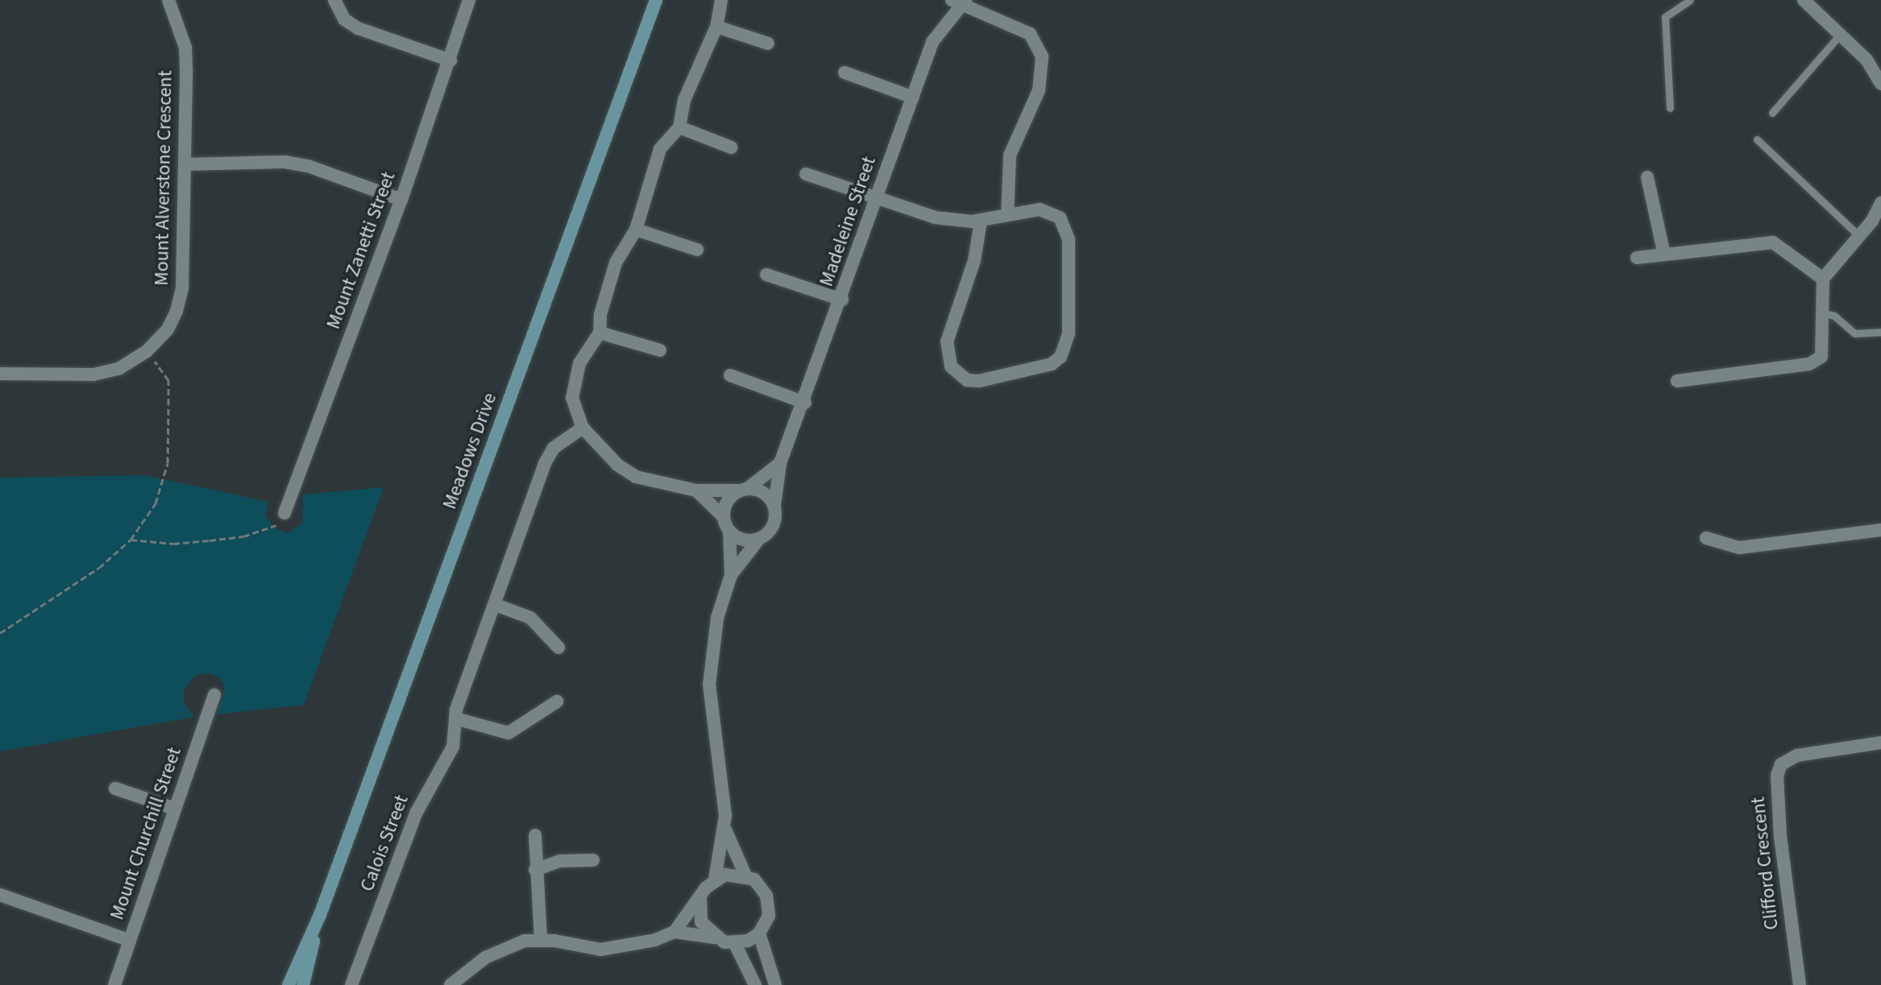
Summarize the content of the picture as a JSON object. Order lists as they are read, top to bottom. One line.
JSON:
{"streets":{"street":["Mount Alverstone Crescent","Madeleine Street","Mount Zanetti Street","Meadows Drive","Mount Churchill Street","Calois Street","Clifford Crescent"]}}
